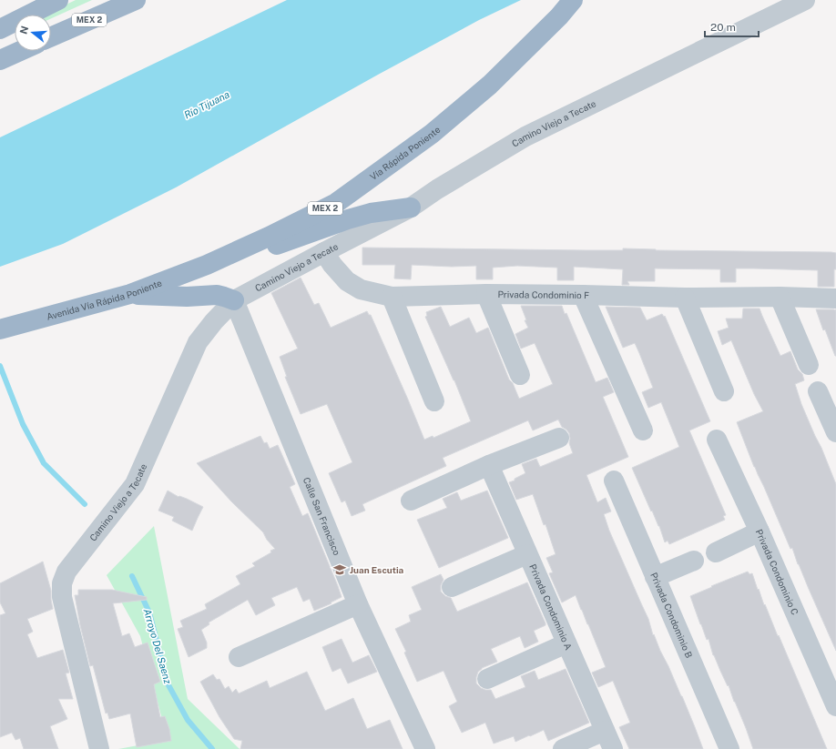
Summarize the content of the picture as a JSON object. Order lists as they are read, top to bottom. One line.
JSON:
{"streets":{"highway":["MEX 2","Vía Rápida Poniente","Avenida Vía Rápida Poniente"],"street":["Camino Viejo a Tecate","Privada Condominio F","Calle San Francisco","Privada Condominio C","Privada Condominio A","Privada Condominio B"]},"crossings":[["Camino Viejo a Tecate","Privada Condominio F"],["Camino Viejo a Tecate","Calle San Francisco"],["Vía Rápida Poniente","Avenida Vía Rápida Poniente"]],"water":["Río Tijuana","Arroyo Del Saenz"],"places":{"school or university":["Juan Escutia"]},"scale_bar":"20 m","north":"left"}
